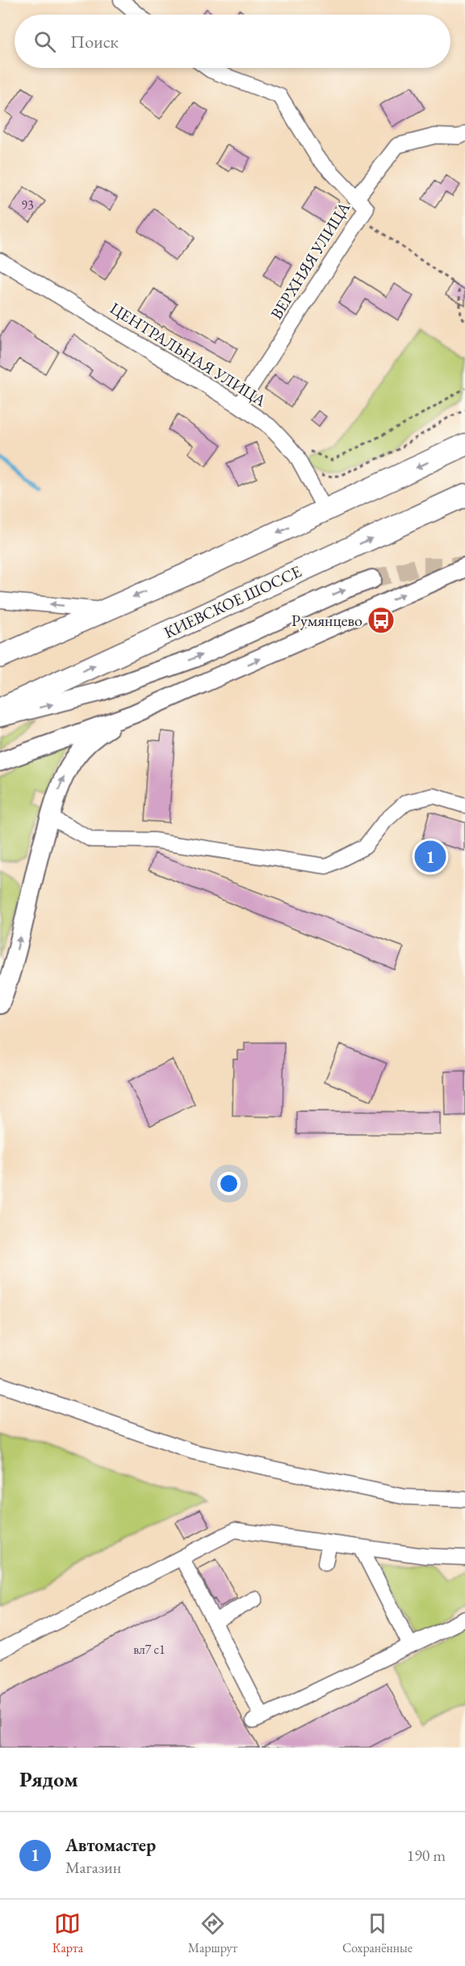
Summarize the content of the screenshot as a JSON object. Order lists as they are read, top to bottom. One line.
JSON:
{"streets":{"highway":["КИЕВСКОЕ ШОССЕ"],"street":["ВЕРХНЯЯ УЛИЦА","ЦЕНТРАЛЬНАЯ УЛИЦА"]},"crossings":[["ВЕРХНЯЯ УЛИЦА","ЦЕНТРАЛЬНАЯ УЛИЦА"]],"places":{"bus stop":["Румянцево"]},"house_numbers":["93","вл7 с1"],"page":{"search":"Поиск","pins":"1","heading":"Рядом","list":[{"mark":"1","name":"Автомастер","note":"Магазин","value":"190 m"}],"nav":["Карта","Маршрут","Сохранённые"]}}
